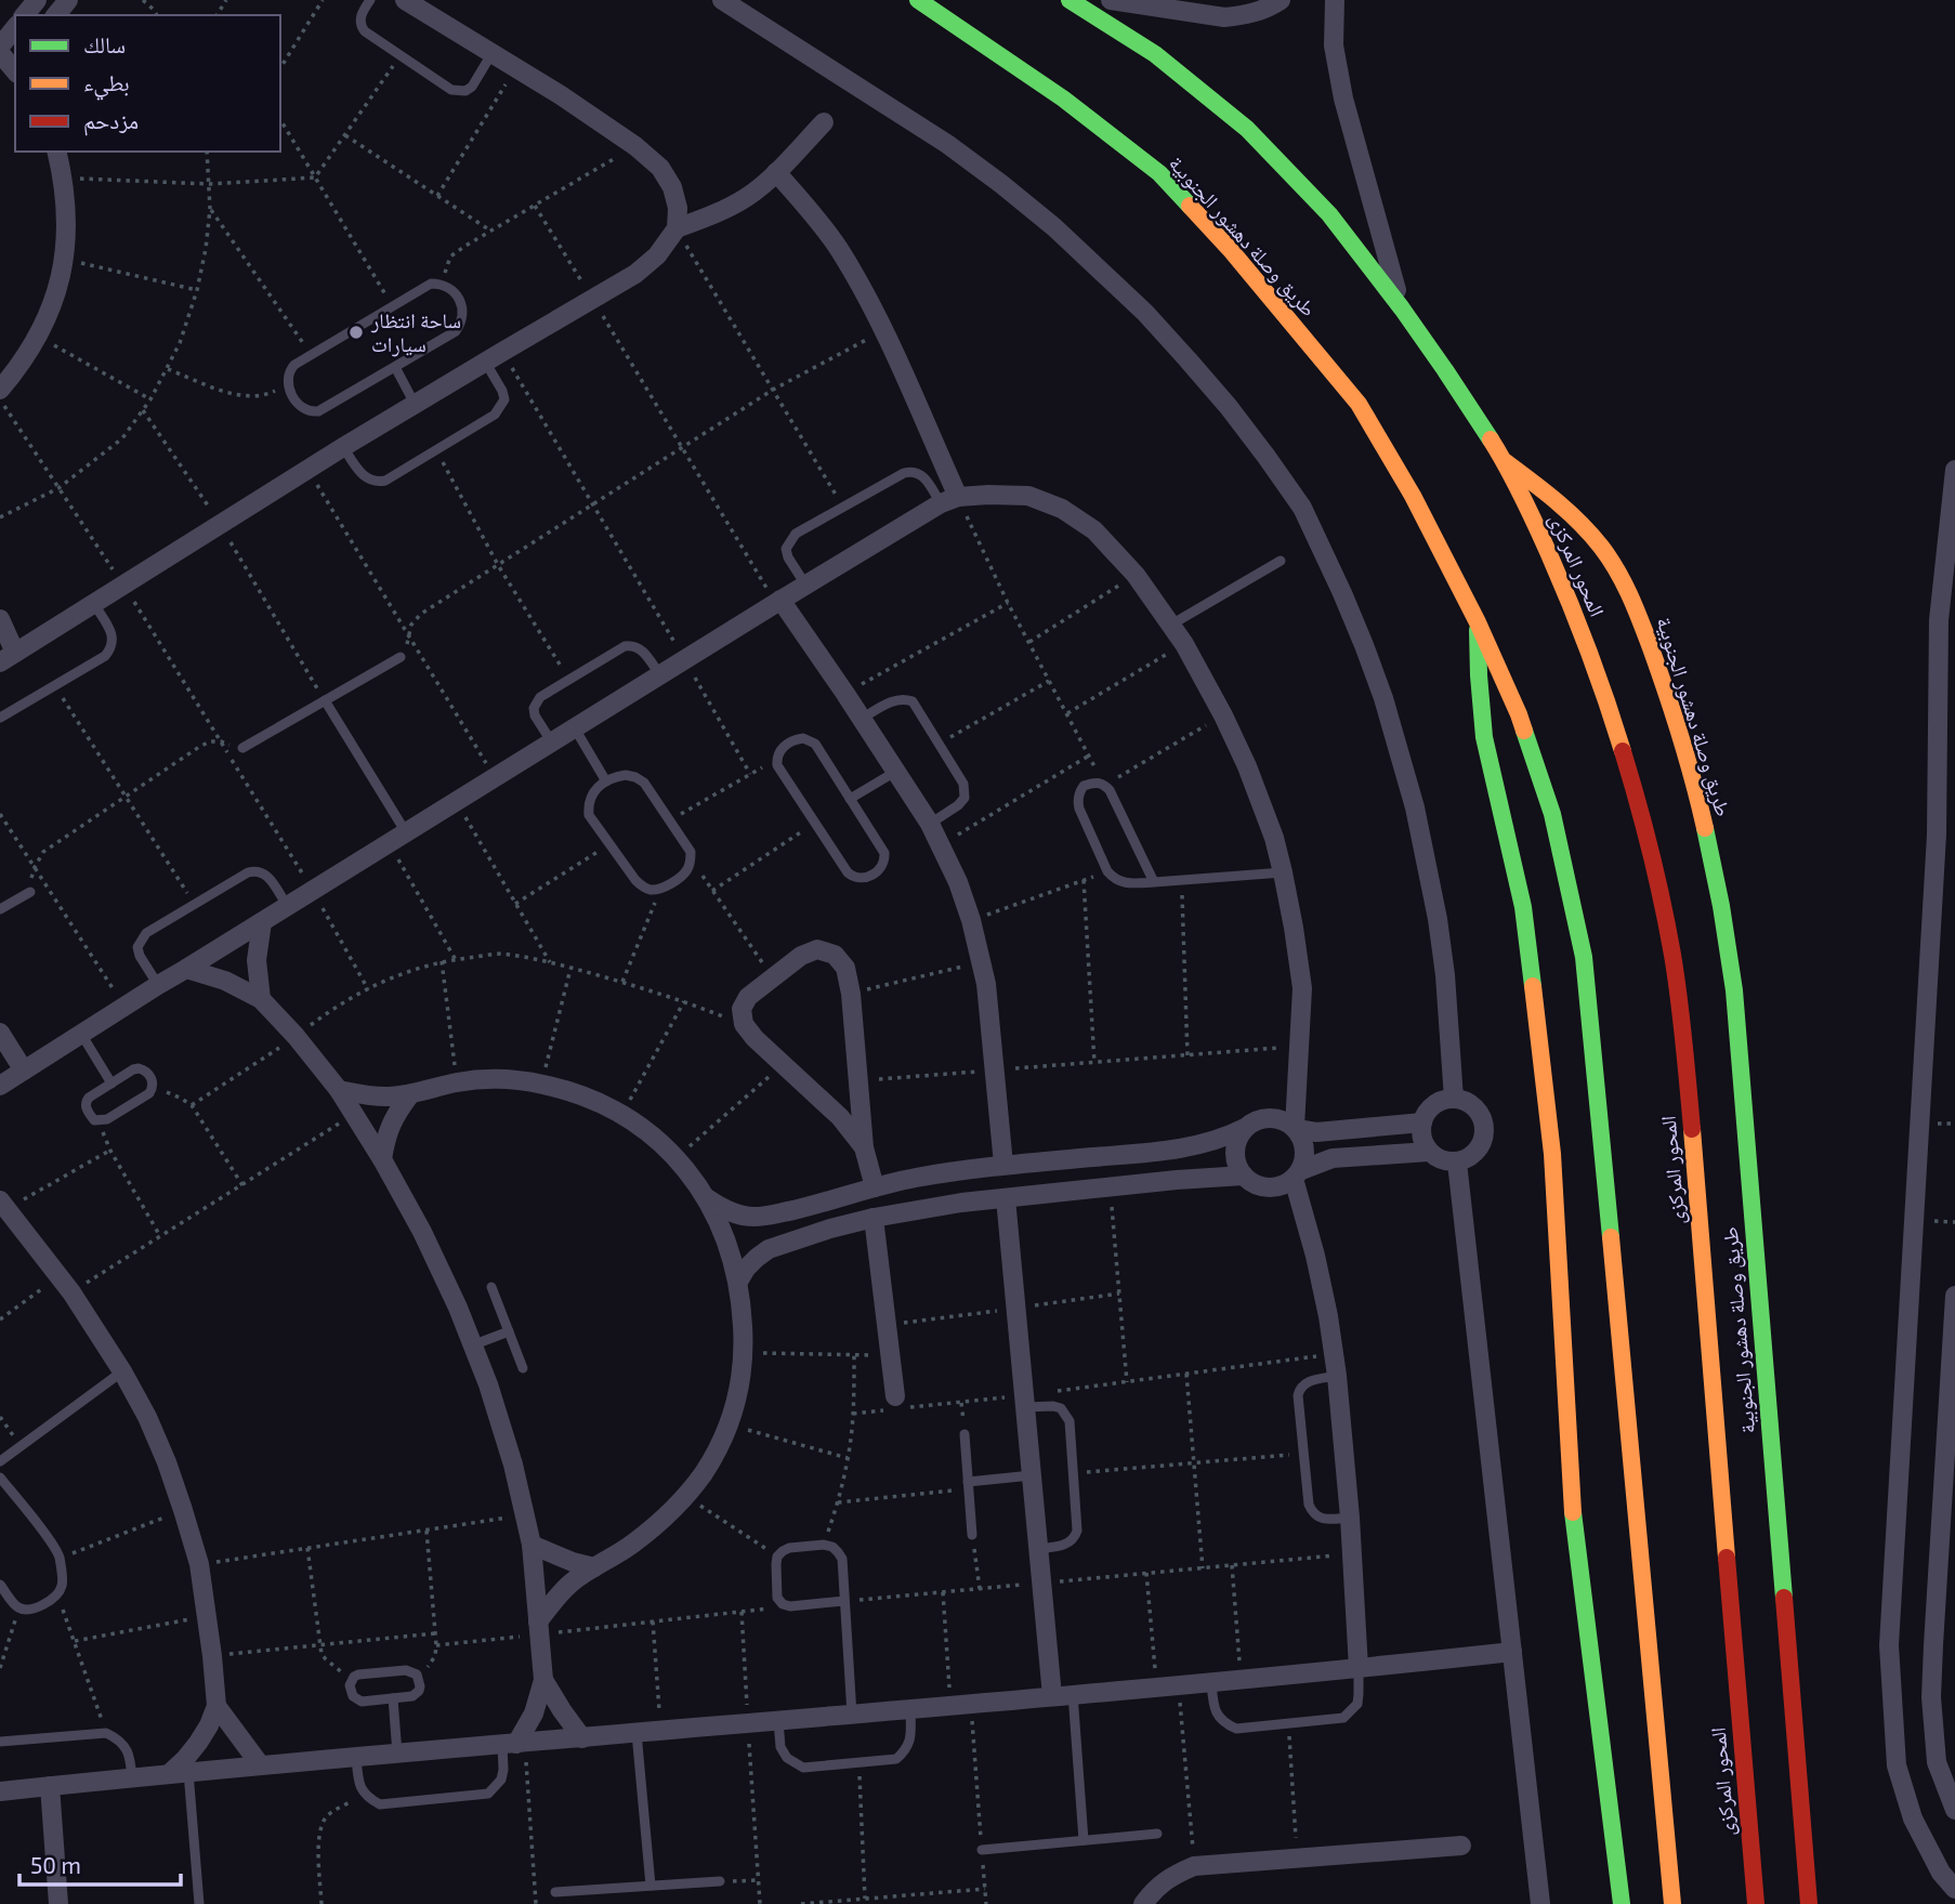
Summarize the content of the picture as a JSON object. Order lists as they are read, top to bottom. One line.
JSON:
{"streets":{"main road":["طريق وصلة دهشور الجنوبية","المحور المركزى"]},"crossings":[["طريق وصلة دهشور الجنوبية","المحور المركزى"]],"places":["ساحة انتظار سيارات"],"legend":["سالك","بطيء","مزدحم"],"scale_bar":"50 m"}
